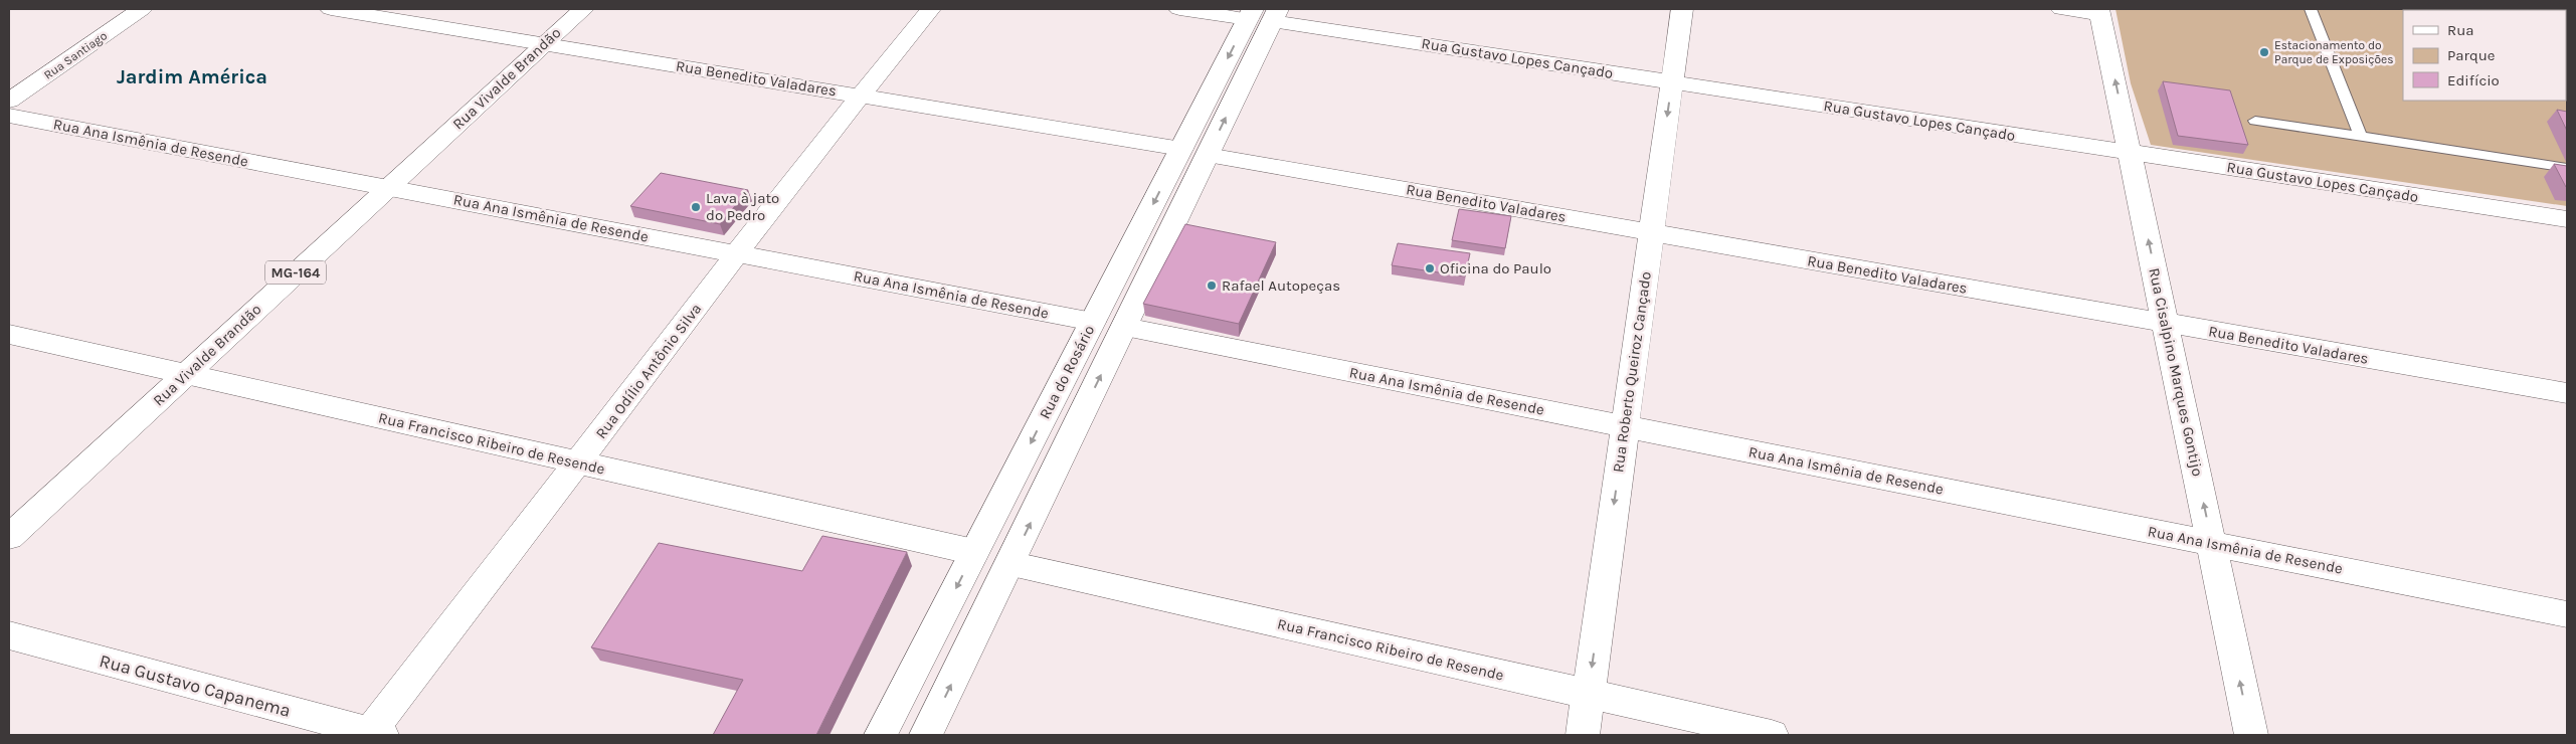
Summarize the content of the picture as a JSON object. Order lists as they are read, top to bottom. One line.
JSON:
{"streets":{"street":["Rua Santiago","Rua Gustavo Lopes Cançado","Rua Vivalde Brandão","Rua Benedito Valadares","Rua Ana Ismênia de Resende","MG-164","Rua Odílio Antônio Silva","Rua do Rosário","Rua Roberto Queiroz Cançado","Rua Cisalpino Marques Gontijo","Rua Francisco Ribeiro de Resende","Rua Gustavo Capanema"]},"crossings":[["Rua Gustavo Lopes Cançado","Rua do Rosário"],["Rua Gustavo Lopes Cançado","Rua Roberto Queiroz Cançado"],["Rua Gustavo Lopes Cançado","Rua Cisalpino Marques Gontijo"],["Rua Vivalde Brandão","Rua Benedito Valadares"],["Rua Vivalde Brandão","Rua Ana Ismênia de Resende"],["Rua Vivalde Brandão","Rua Francisco Ribeiro de Resende"],["Rua Benedito Valadares","Rua Odílio Antônio Silva"],["Rua Benedito Valadares","Rua do Rosário"],["Rua Benedito Valadares","Rua Roberto Queiroz Cançado"],["Rua Benedito Valadares","Rua Cisalpino Marques Gontijo"],["Rua Ana Ismênia de Resende","Rua Odílio Antônio Silva"],["Rua Ana Ismênia de Resende","Rua do Rosário"],["Rua Ana Ismênia de Resende","Rua Roberto Queiroz Cançado"],["Rua Ana Ismênia de Resende","Rua Cisalpino Marques Gontijo"],["Rua Odílio Antônio Silva","Rua Francisco Ribeiro de Resende"],["Rua Odílio Antônio Silva","Rua Gustavo Capanema"],["Rua do Rosário","Rua Francisco Ribeiro de Resende"],["Rua Roberto Queiroz Cançado","Rua Francisco Ribeiro de Resende"]],"one_way":["Rua Roberto Queiroz Cançado","Rua Cisalpino Marques Gontijo"],"districts":["Jardim América"],"places":["Estacionamento do Parque de Exposições","Lava à jato do Pedro","Oficina do Paulo","Rafael Autopeças"],"legend":["Rua","Parque","Edifício"]}
